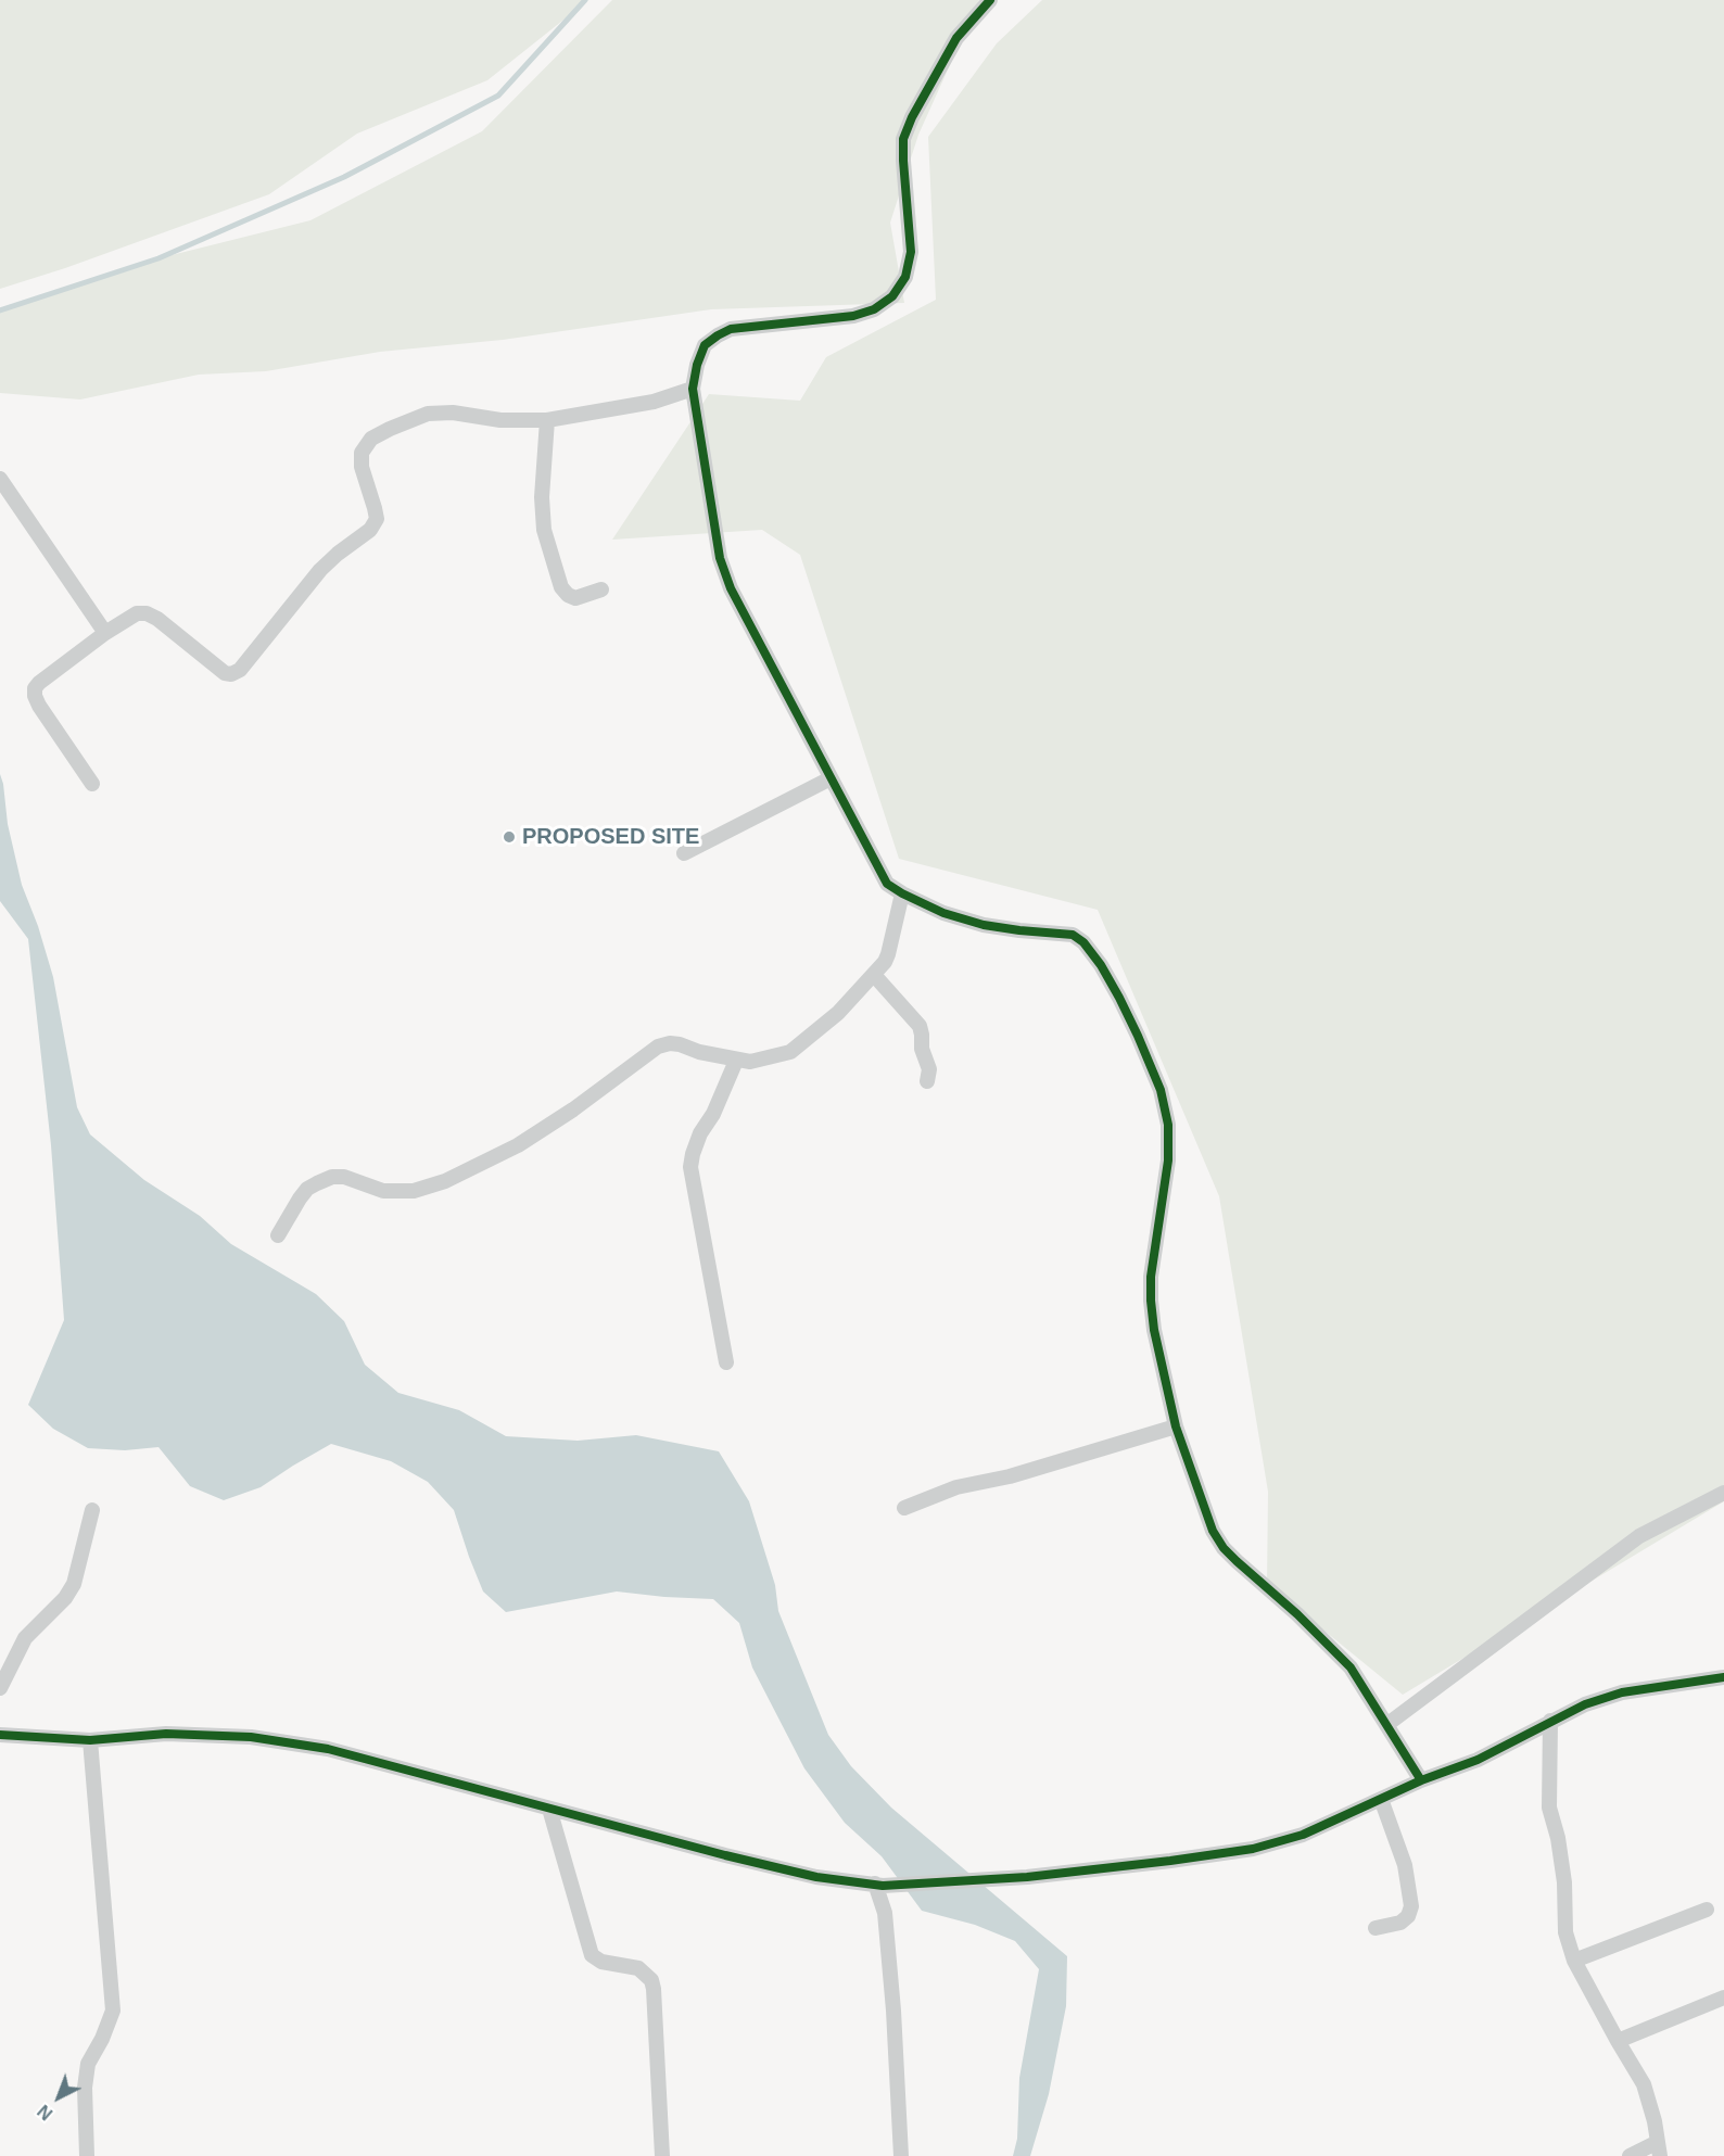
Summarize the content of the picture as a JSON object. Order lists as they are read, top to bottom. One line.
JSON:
{"places":["PROPOSED SITE"],"north":"bottom left"}
